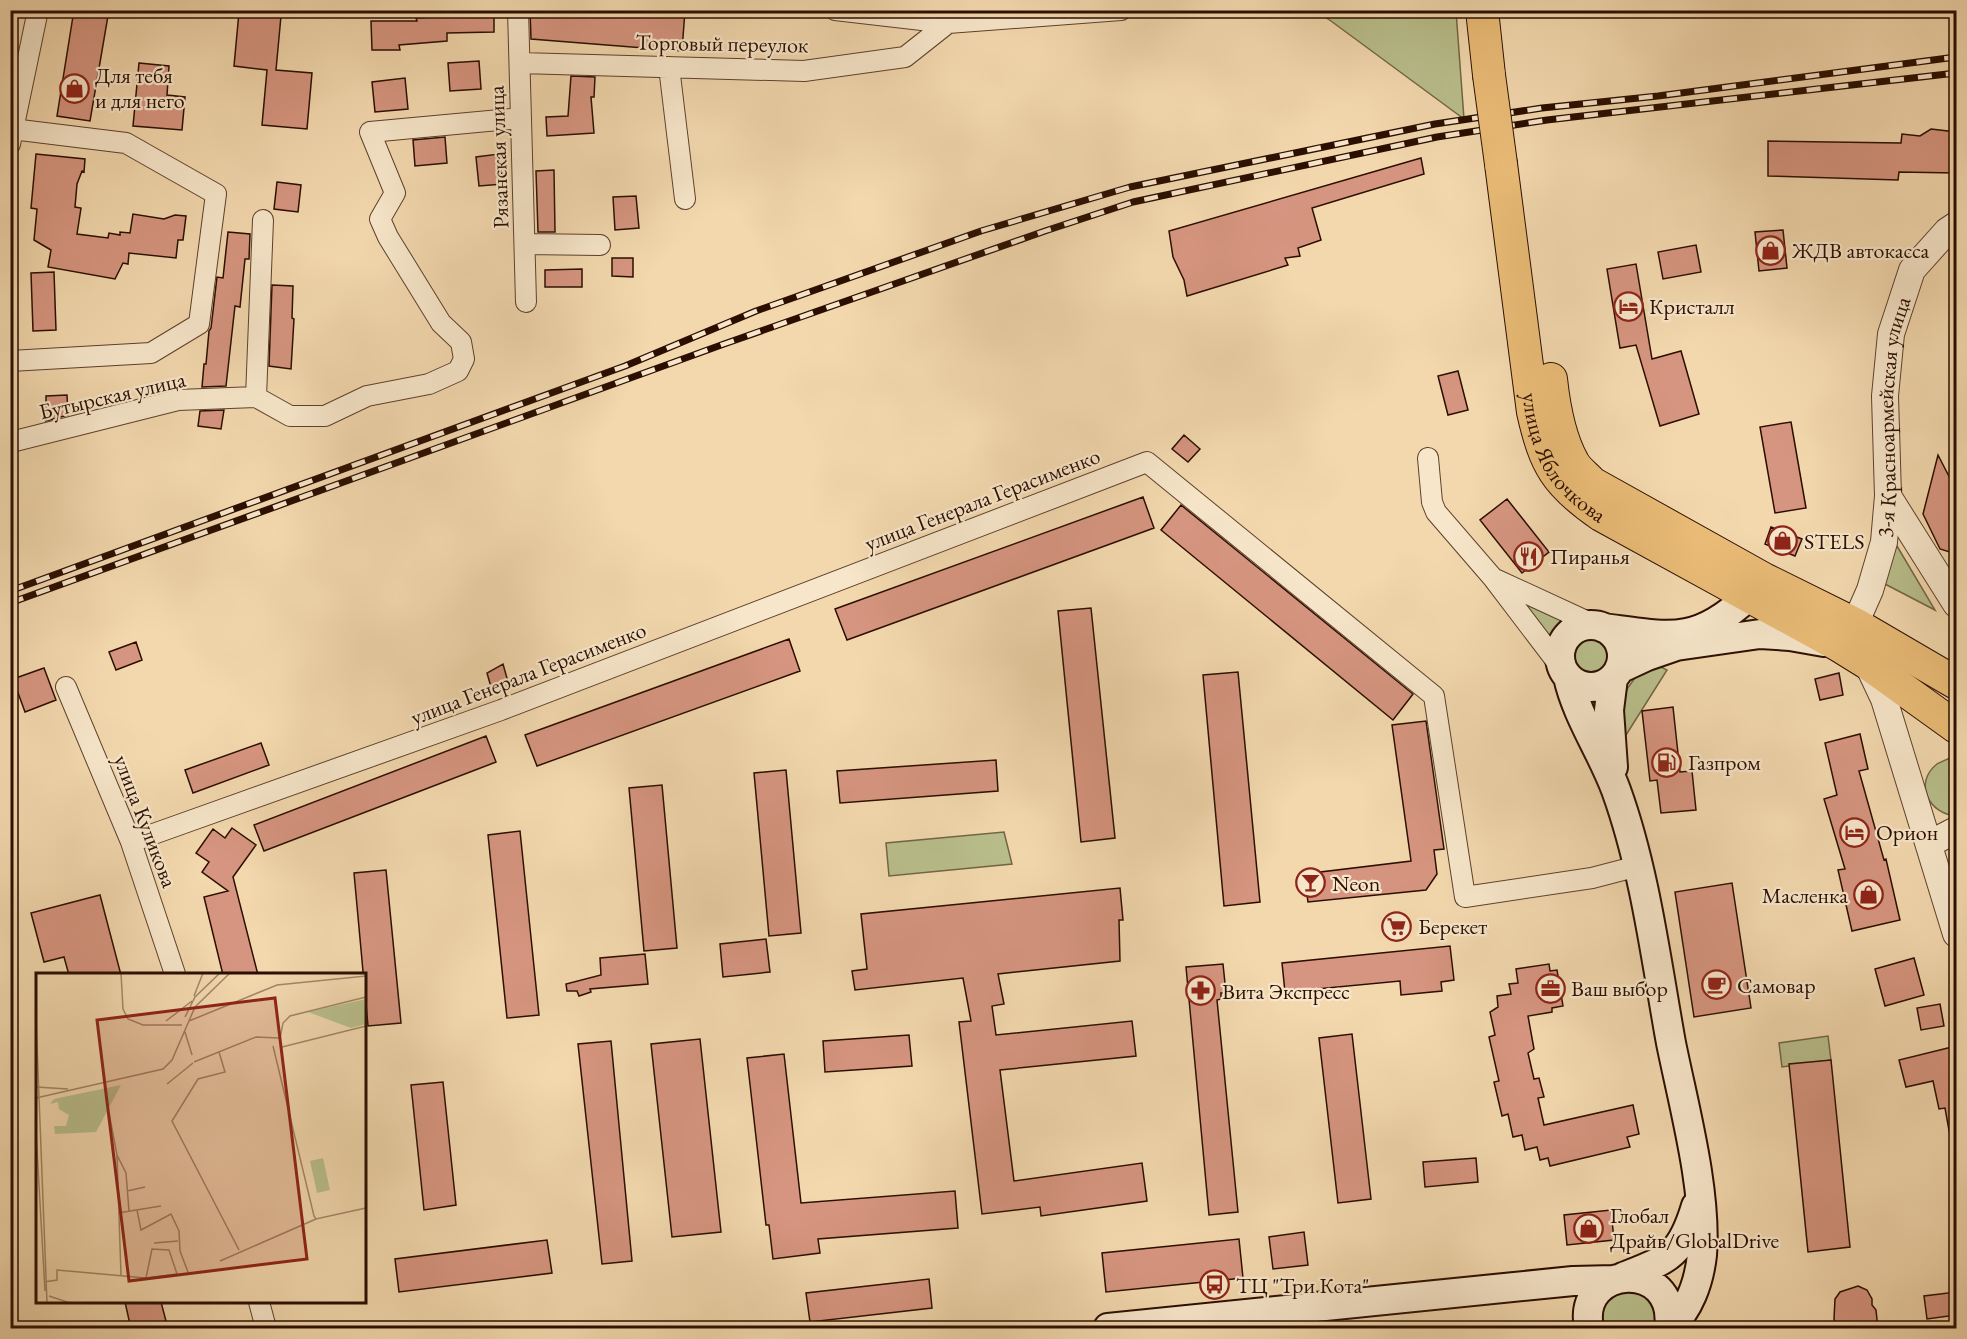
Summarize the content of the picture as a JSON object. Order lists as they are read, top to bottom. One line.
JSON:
{"streets":{"main road":["улица Яблочкова"],"street":["Торговый переулок","Рязанская улица","Бутырская улица","3-я Красноармейская улица","улица Генерала Герасименко","улица Куликова"]},"crossings":[["Торговый переулок","Рязанская улица"],["3-я Красноармейская улица","улица Яблочкова"],["улица Генерала Герасименко","улица Куликова"]],"places":{"shop":["Для тебя и для него","ЖДВ автокасса","STELS","Масленка","Глобал Драйв/GlobalDrive"],"hotel":["Кристалл","Орион"],"restaurant":["Пиранья"],"fuel station":["Газпром"],"bar":["Neon"],"supermarket":["Берекет"],"cafe":["Самовар"],"office":["Ваш выбор"],"pharmacy":["Вита Экспресс"],"bus stop":["ТЦ \"Три Кота\""]}}
